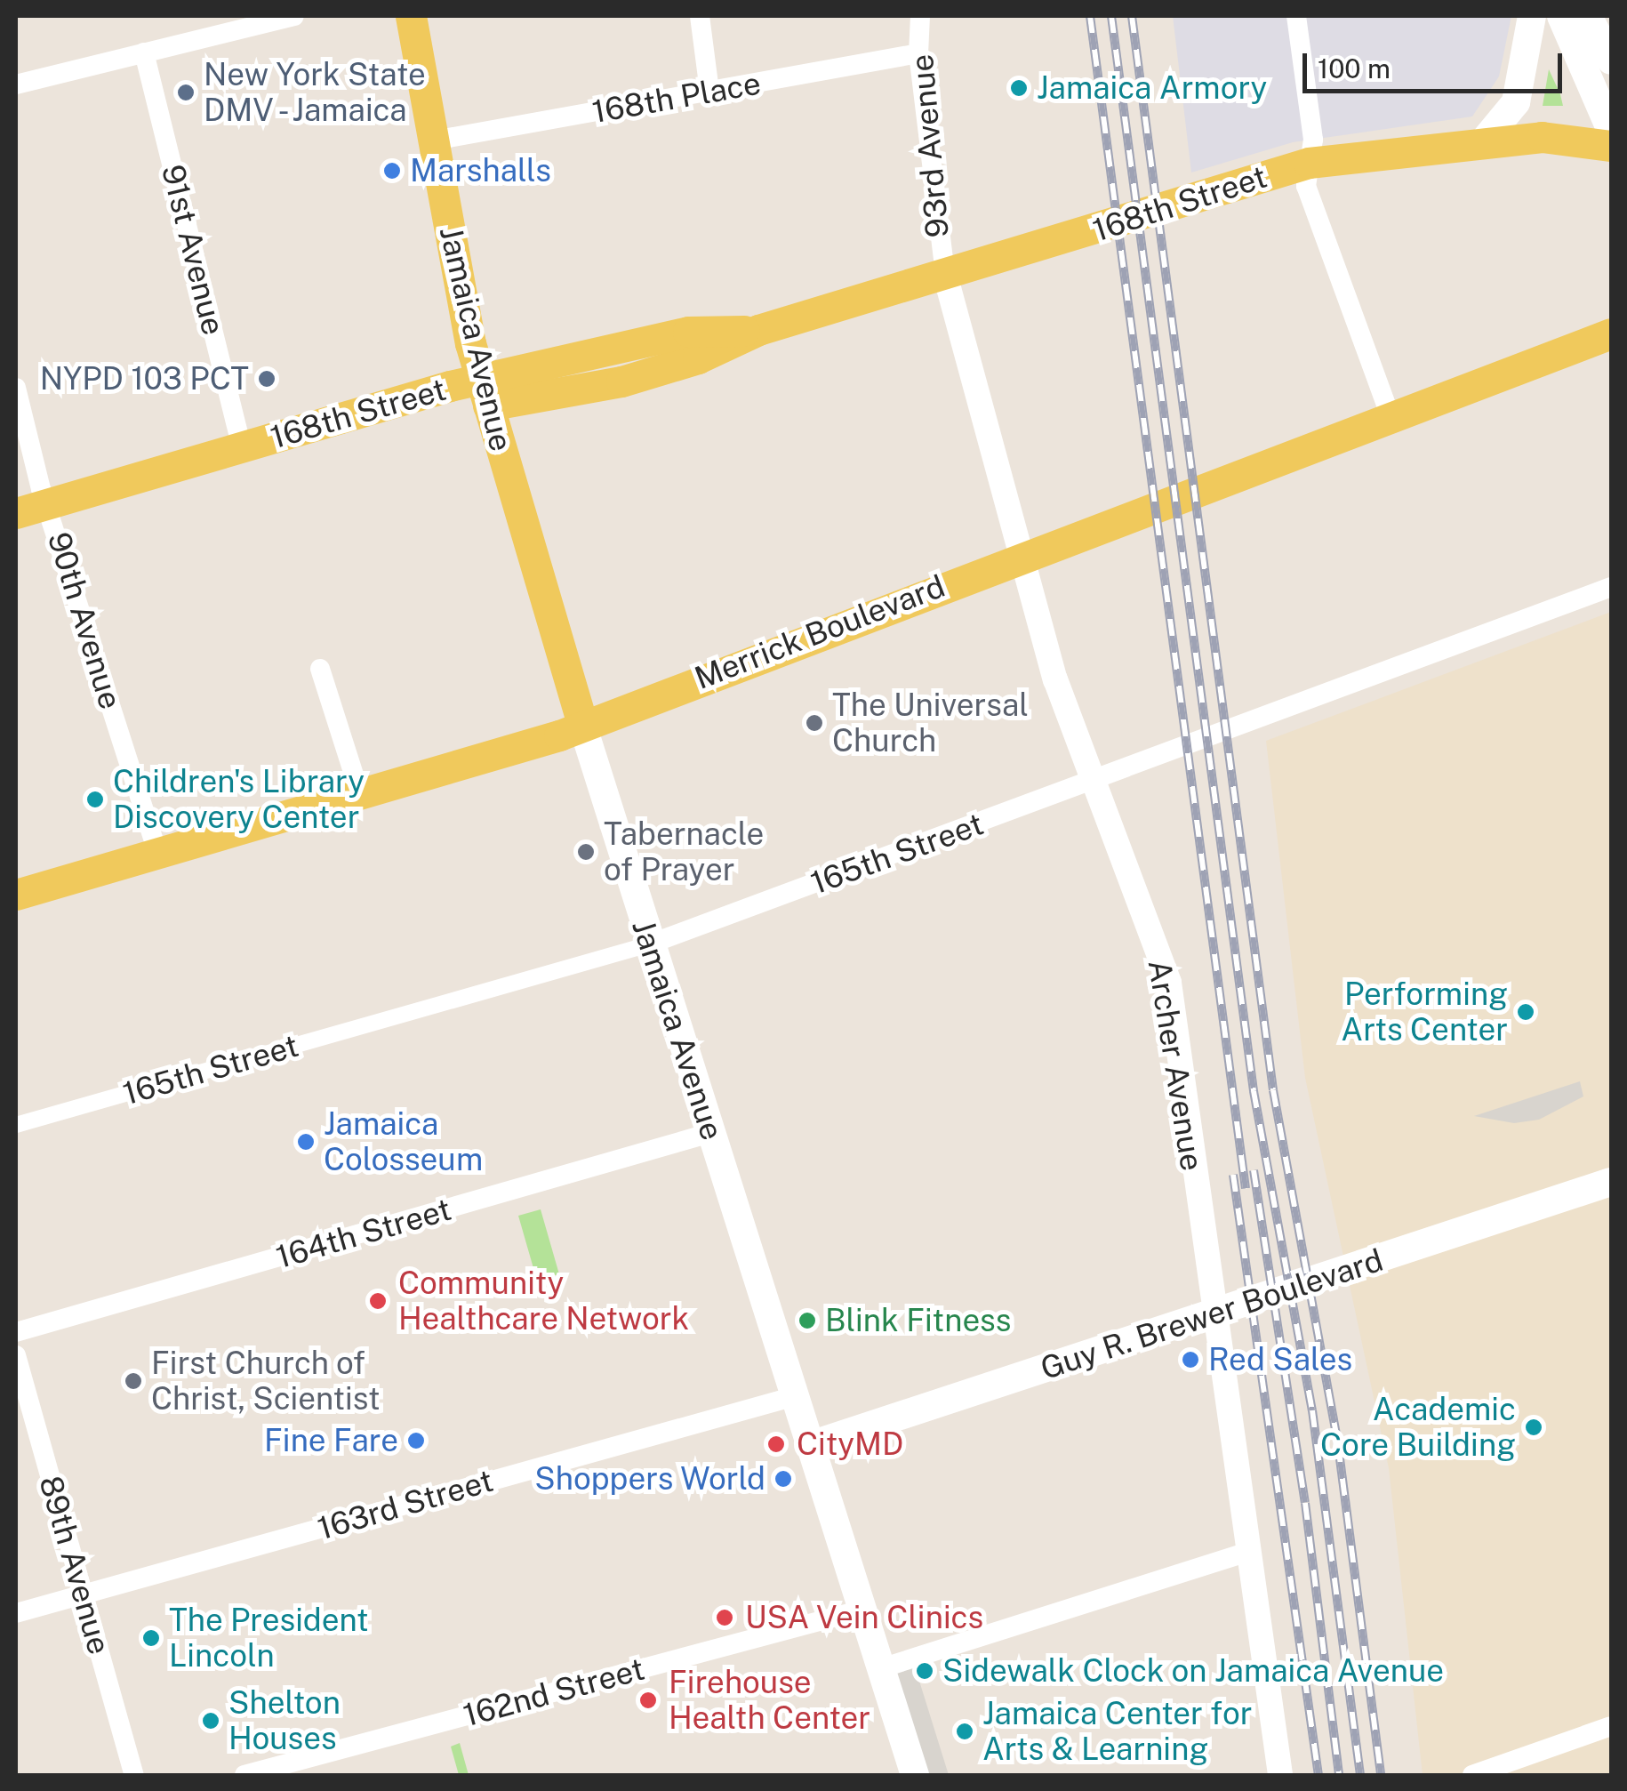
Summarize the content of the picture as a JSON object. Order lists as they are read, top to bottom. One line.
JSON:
{"streets":{"main road":["168th Street","Jamaica Avenue","Merrick Boulevard","Guy R. Brewer Boulevard"],"street":["168th Place","93rd Avenue","91st Avenue","90th Avenue","165th Street","Archer Avenue","164th Street","163rd Street","89th Avenue","162nd Street"]},"crossings":[["168th Place","93rd Avenue"],["168th Place","Jamaica Avenue"],["93rd Avenue","168th Street"],["93rd Avenue","Archer Avenue"],["168th Street","91st Avenue"],["168th Street","Jamaica Avenue"],["168th Street","90th Avenue"],["168th Street","Archer Avenue"],["Jamaica Avenue","Merrick Boulevard"],["Jamaica Avenue","165th Street"],["Jamaica Avenue","164th Street"],["Jamaica Avenue","Guy R. Brewer Boulevard"],["Jamaica Avenue","163rd Street"],["Jamaica Avenue","162nd Street"],["90th Avenue","Merrick Boulevard"],["Merrick Boulevard","Archer Avenue"],["165th Street","Archer Avenue"],["Archer Avenue","Guy R. Brewer Boulevard"],["163rd Street","89th Avenue"]],"places":["Jamaica Armory","New York State DMV - Jamaica","Marshalls","NYPD 103 PCT","The Universal Church","Children's Library Discovery Center","Tabernacle of Prayer","Performing Arts Center","Jamaica Colosseum","Community Healthcare Network","Blink Fitness","Red Sales","First Church of Christ, Scientist","Academic Core Building","Fine Fare","CityMD","Shoppers World","USA Vein Clinics","The President Lincoln","Sidewalk Clock on Jamaica Avenue","Firehouse Health Center","Shelton Houses","Jamaica Center for Arts & Learning"],"scale_bar":"100 m"}
